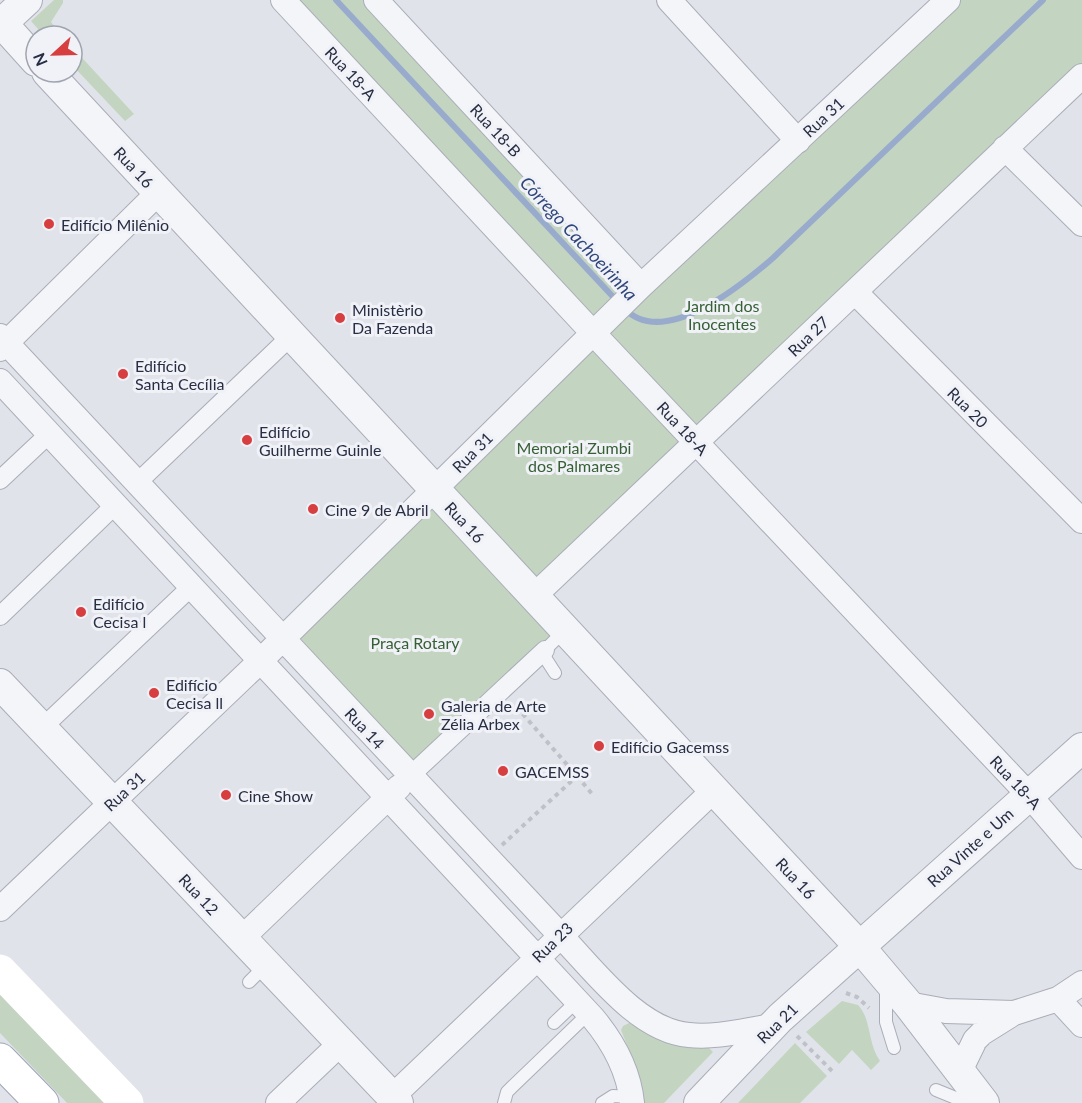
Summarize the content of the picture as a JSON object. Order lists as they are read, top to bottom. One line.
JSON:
{"streets":{"street":["Rua 18-A","Rua 31","Rua 18-B","Rua 16","Rua 27","Rua 20","Rua 14","Rua Vinte e Um","Rua 12","Rua 23","Rua 21"]},"crossings":[["Rua 18-A","Rua 31"],["Rua 18-A","Rua 27"],["Rua 18-A","Rua Vinte e Um"],["Rua 31","Rua 18-B"],["Rua 31","Rua 16"],["Rua 31","Rua 14"],["Rua 31","Rua 12"],["Rua 16","Rua 27"],["Rua 16","Rua Vinte e Um"],["Rua 16","Rua 23"],["Rua 16","Rua 21"],["Rua 27","Rua 20"],["Rua 14","Rua 23"],["Rua 14","Rua 21"],["Rua Vinte e Um","Rua 21"],["Rua 12","Rua 23"]],"water":["Córrego Cachoeirinha"],"parks":["Jardim dos Inocentes","Memorial Zumbi dos Palmares","Praça Rotary"],"places":["Edifício Milênio","Ministèrio Da Fazenda","Edifício Santa Cecília","Edifício Guilherme Guinle","Cine 9 de Abril","Edifício Cecisa l","Edifício Cecisa ll","Galeria de Arte Zélia Arbex","Edifício Gacemss","GACEMSS","Cine Show"],"north":"left"}
